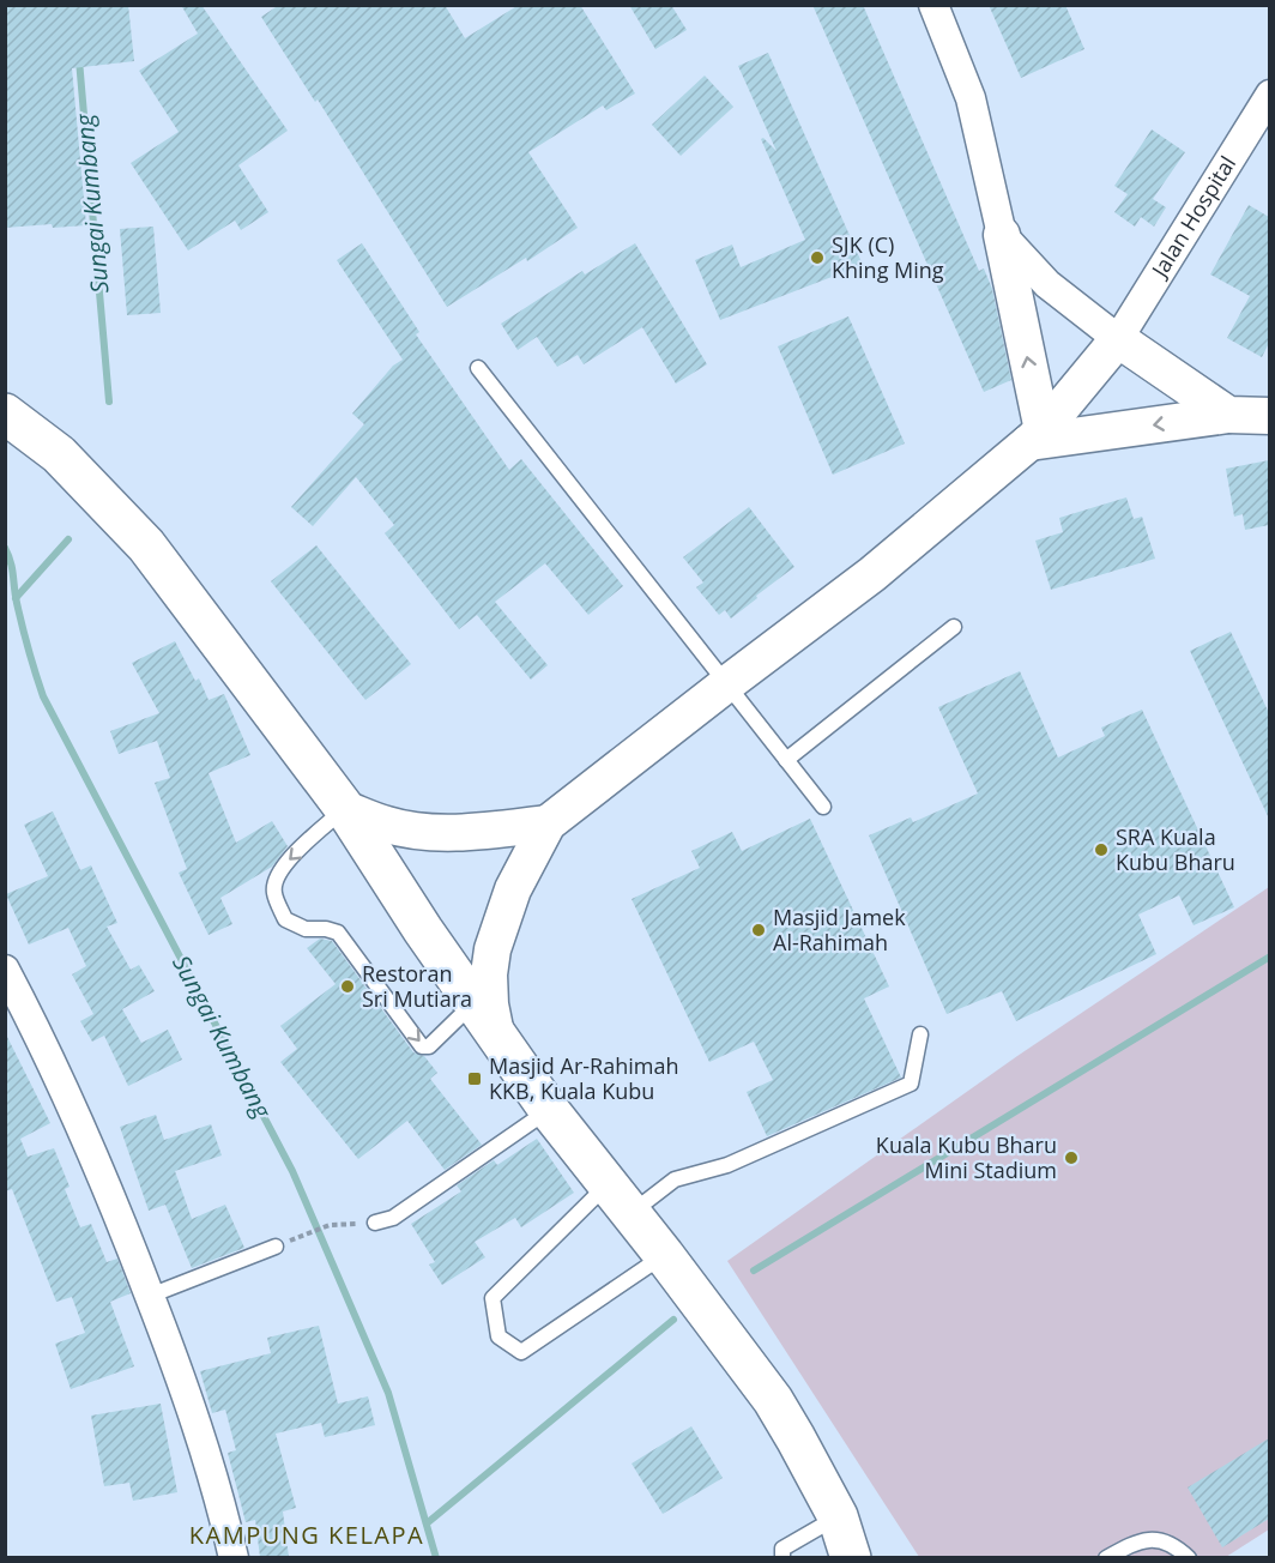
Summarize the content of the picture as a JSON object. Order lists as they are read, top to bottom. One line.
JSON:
{"streets":{"street":["Jalan Hospital"]},"districts":["KAMPUNG KELAPA"],"water":["Sungai Kumbang"],"places":{"other":["SJK (C) Khing Ming","SRA Kuala Kubu Bharu","Masjid Jamek Al-Rahimah","Restoran Sri Mutiara","Kuala Kubu Bharu Mini Stadium"],"transit":["Masjid Ar-Rahimah KKB, Kuala Kubu"]}}
